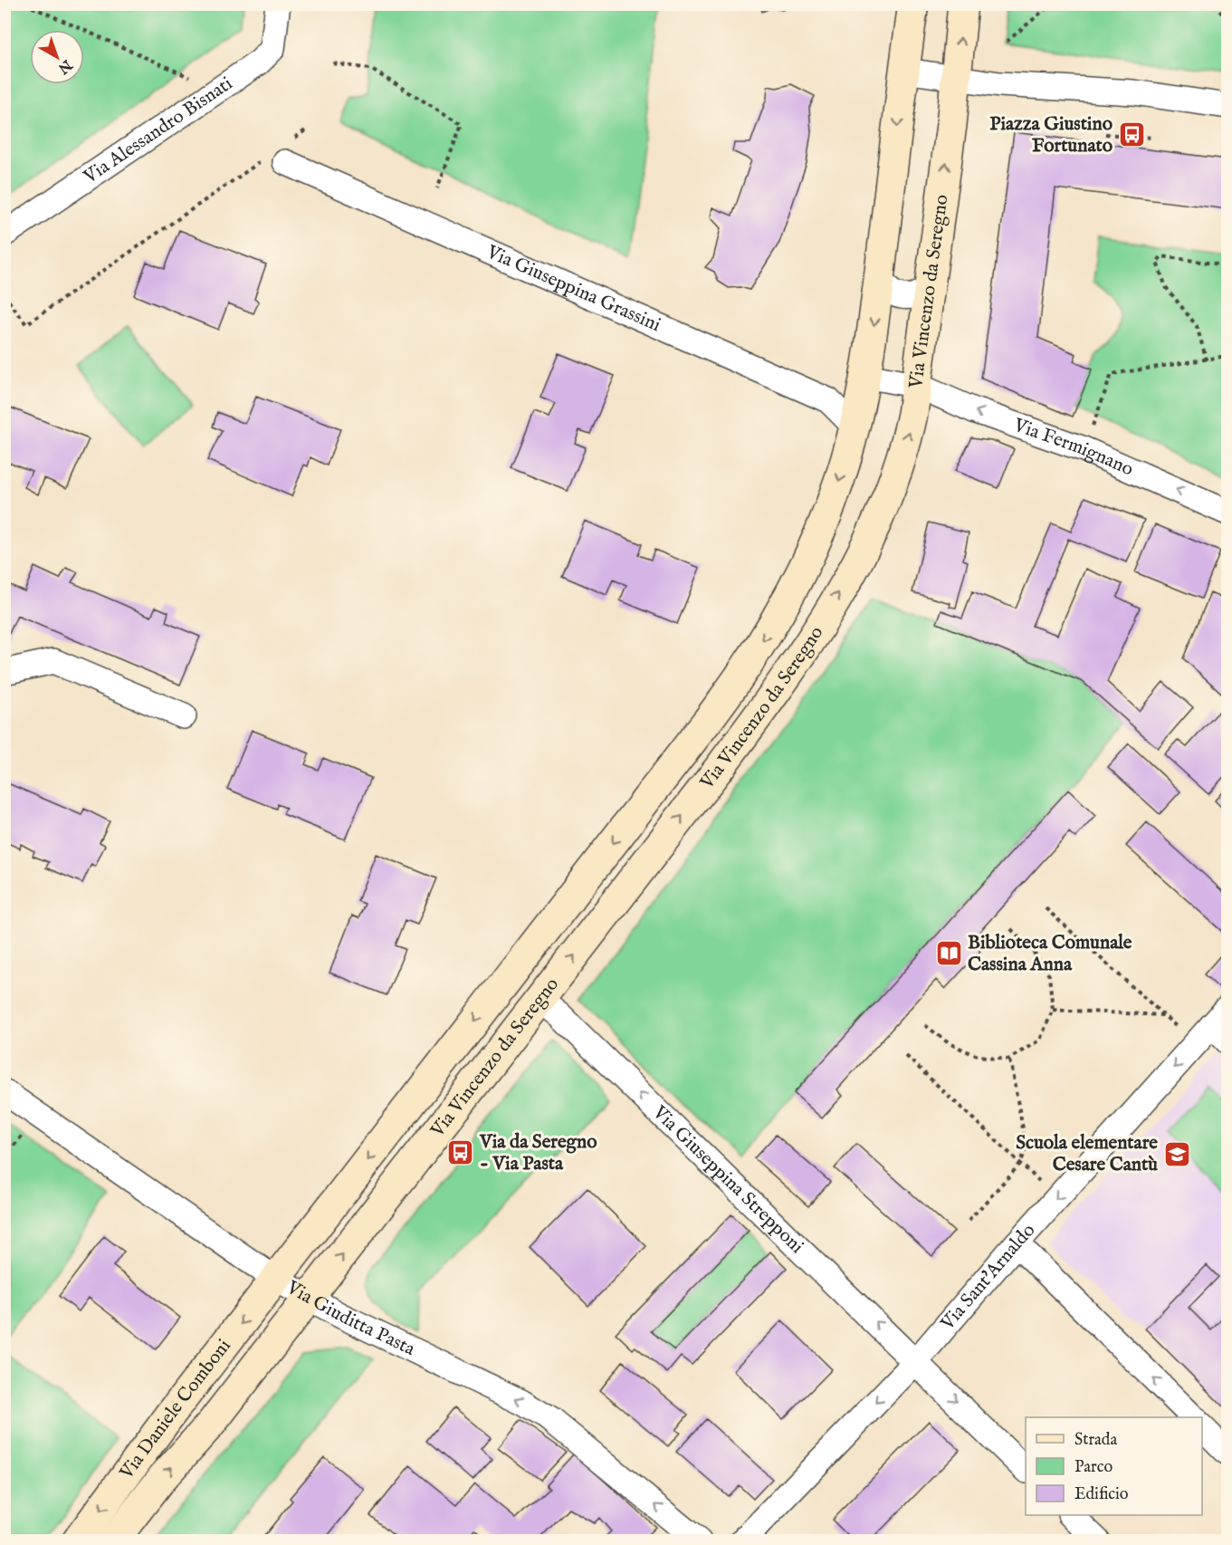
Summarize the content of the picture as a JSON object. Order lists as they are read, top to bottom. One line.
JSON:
{"streets":{"main road":["Via Vincenzo da Seregno","Via Daniele Comboni"],"street":["Via Alessandro Bisnati","Via Giuseppina Grassini","Via Fermignano","Via Giuseppina Strepponi","Via Sant'Arnaldo","Via Giuditta Pasta"]},"crossings":[["Via Giuseppina Grassini","Via Vincenzo da Seregno"],["Via Vincenzo da Seregno","Via Fermignano"],["Via Vincenzo da Seregno","Via Giuseppina Strepponi"],["Via Vincenzo da Seregno","Via Giuditta Pasta"],["Via Vincenzo da Seregno","Via Daniele Comboni"],["Via Giuseppina Strepponi","Via Sant'Arnaldo"],["Via Giuditta Pasta","Via Daniele Comboni"]],"one_way":["Via Fermignano","Via Sant'Arnaldo","Via Giuditta Pasta"],"places":{"bus stop":["Piazza Giustino Fortunato","Via da Seregno - Via Pasta"],"library":["Biblioteca Comunale Cassina Anna"],"school or university":["Scuola elementare Cesare Cantù"]},"legend":["Strada","Parco","Edificio"],"north":"bottom right"}
